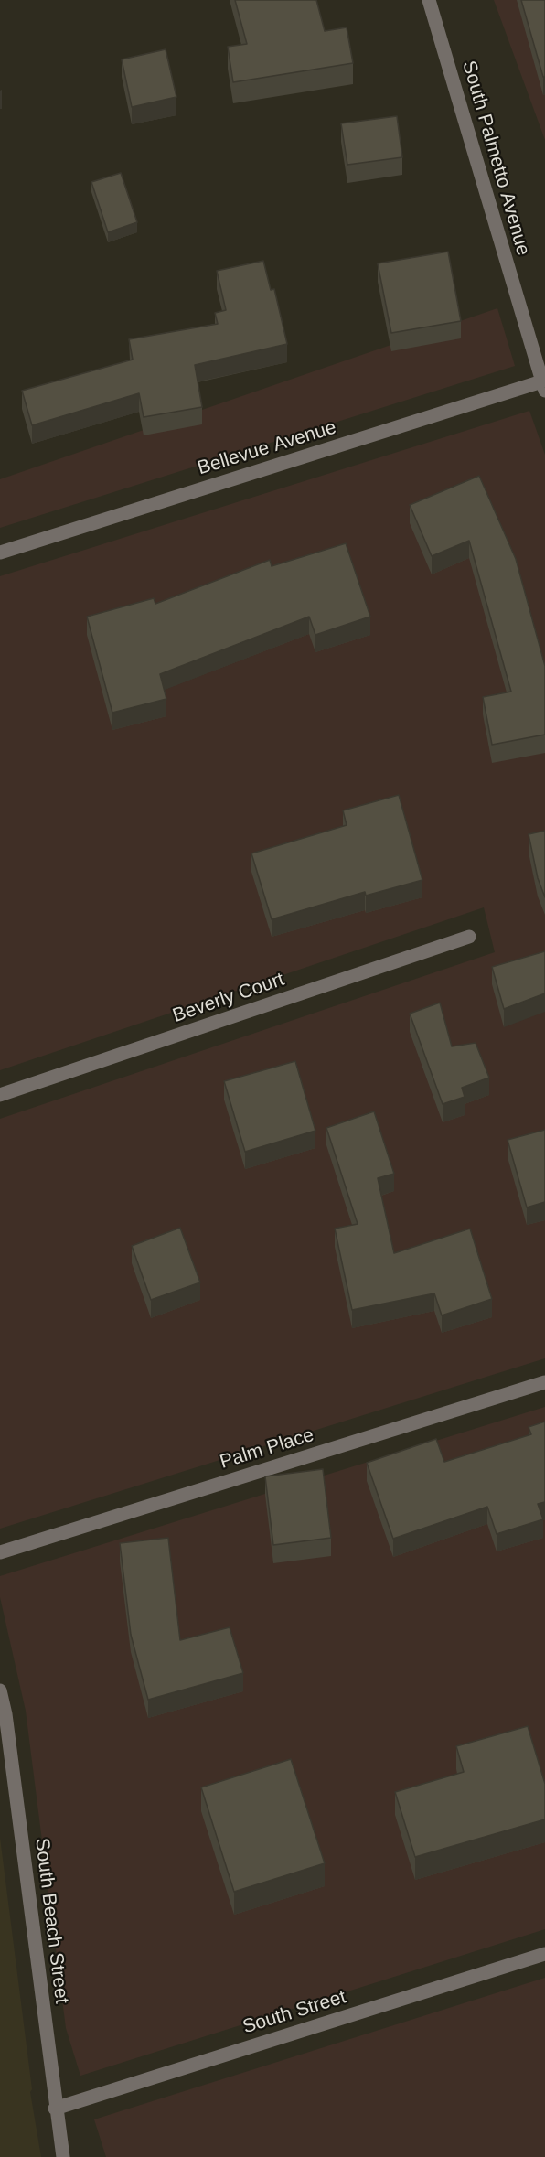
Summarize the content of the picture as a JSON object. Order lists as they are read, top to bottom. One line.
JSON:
{"streets":{"street":["South Palmetto Avenue","Bellevue Avenue","Beverly Court","Palm Place","South Beach Street","South Street"]},"crossings":[["South Palmetto Avenue","Bellevue Avenue"],["South Beach Street","South Street"]]}
